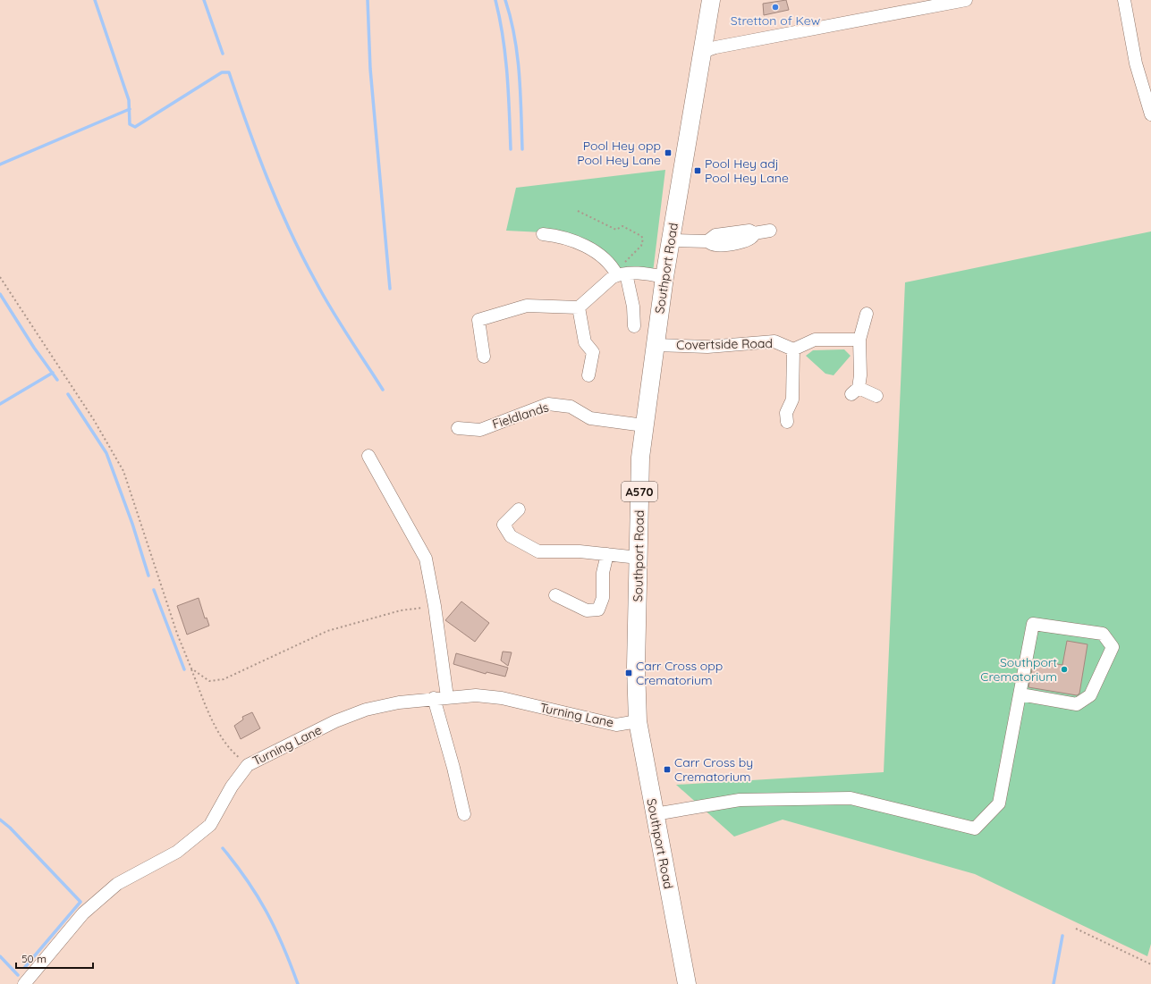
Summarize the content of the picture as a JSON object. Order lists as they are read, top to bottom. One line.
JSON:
{"streets":{"highway":["Southport Road","A570"],"street":["Covertside Road","Fieldlands","Turning Lane"]},"crossings":[["Southport Road","Covertside Road"],["Southport Road","Fieldlands"],["Southport Road","Turning Lane"]],"places":{"other":["Stretton of Kew","Southport Crematorium"],"transit":["Pool Hey opp Pool Hey Lane","Pool Hey adj Pool Hey Lane","Carr Cross opp Crematorium","Carr Cross by Crematorium"]},"scale_bar":"50 m"}
